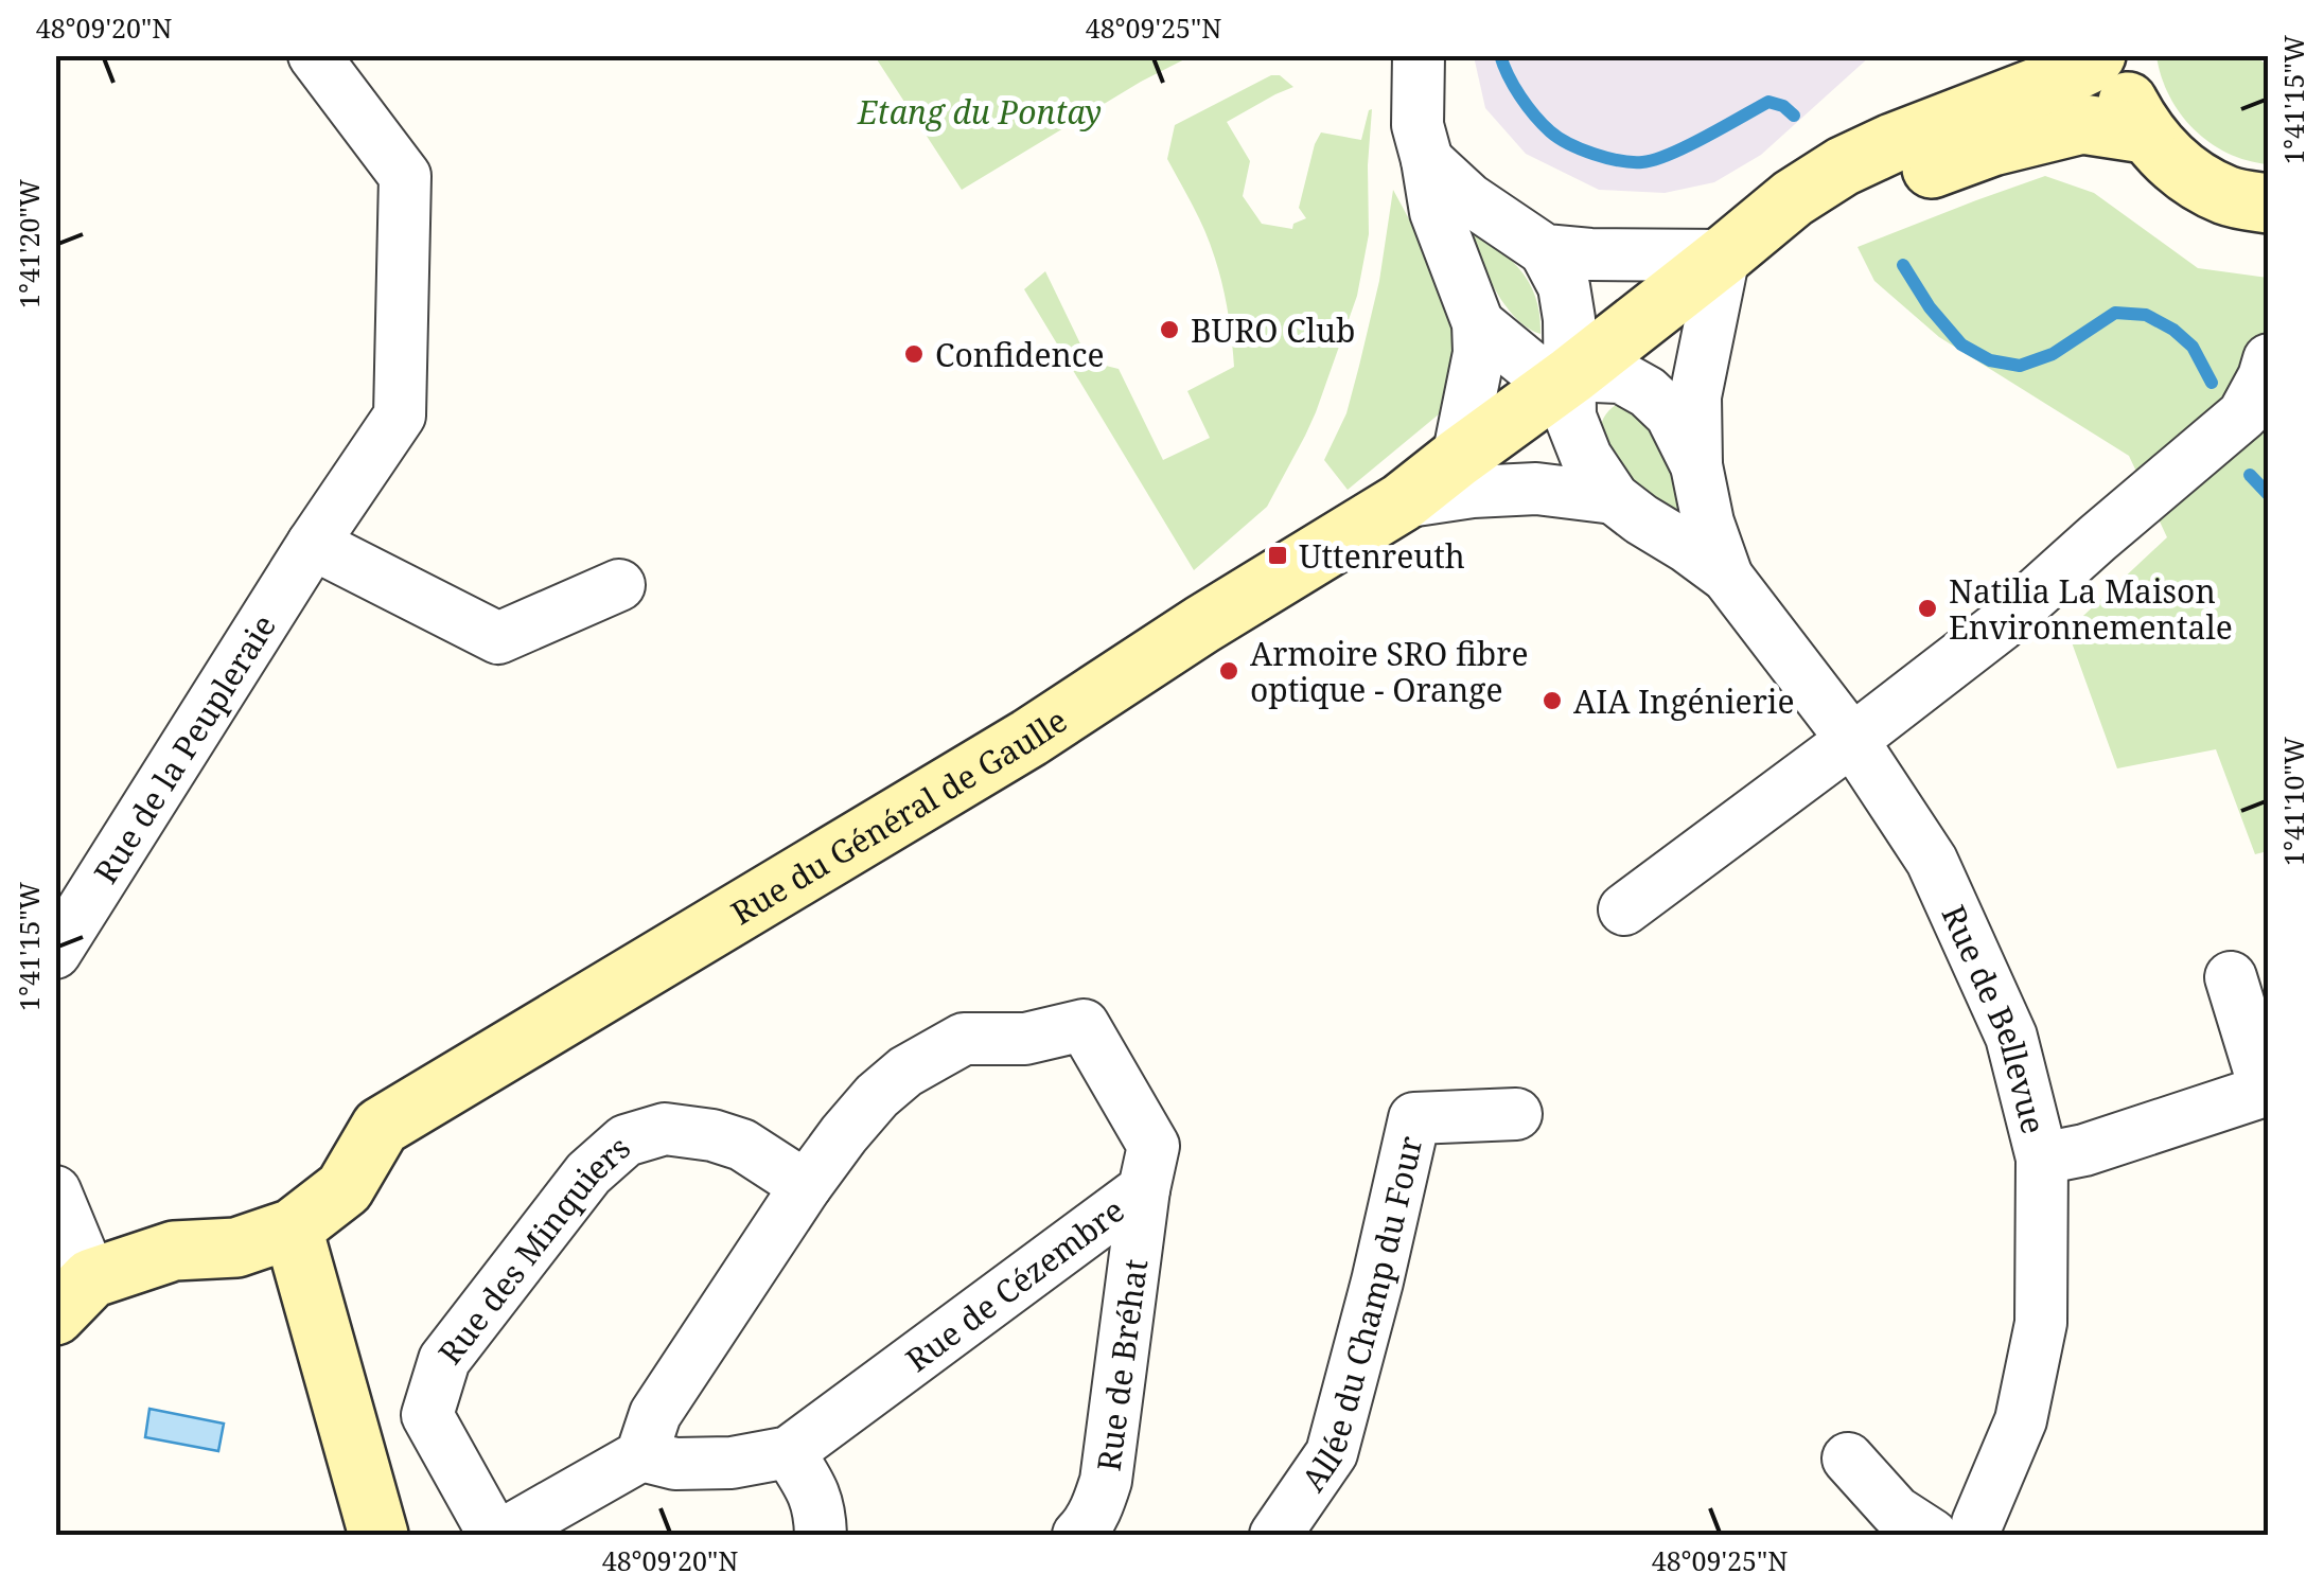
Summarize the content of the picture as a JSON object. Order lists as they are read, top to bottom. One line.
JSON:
{"streets":{"main road":["Rue du Général de Gaulle"],"street":["Rue de la Peupleraie","Rue de Bellevue","Rue des Minquiers","Rue de Cézembre","Allée du Champ du Four","Rue de Bréhat"]},"crossings":[["Rue du Général de Gaulle","Rue de Bellevue"],["Rue des Minquiers","Rue de Cézembre"],["Rue de Cézembre","Rue de Bréhat"]],"parks":["Etang du Pontay"],"places":{"other":["BURO Club","Confidence","Natilia La Maison Environnementale","Armoire SRO fibre optique - Orange","AIA Ingénierie"],"transit":["Uttenreuth"]},"coordinates":["48°09'20\"N","48°09'25\"N","1°41'15\"W","1°41'20\"W","1°41'10\"W"]}
